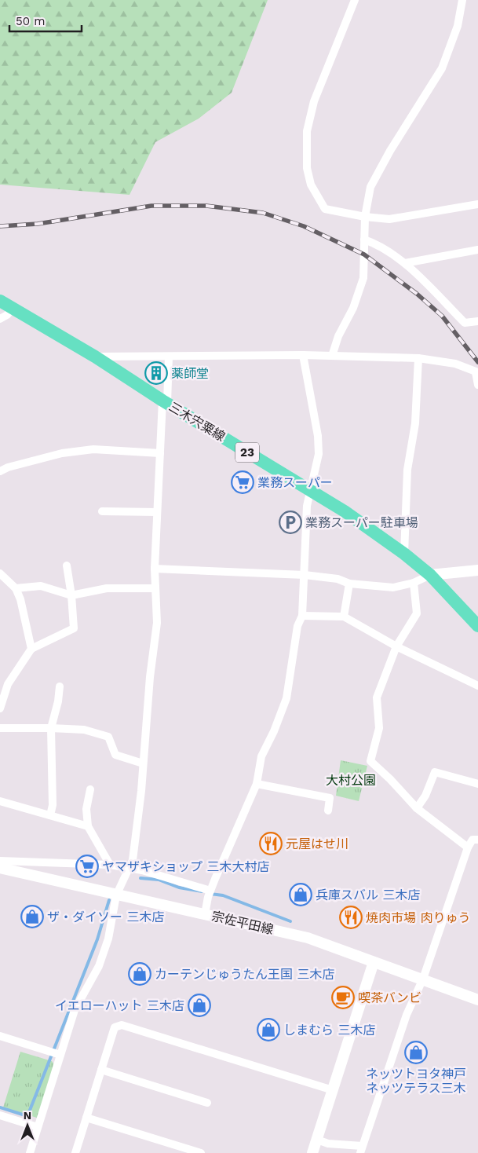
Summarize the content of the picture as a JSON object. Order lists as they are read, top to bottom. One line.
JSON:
{"streets":{"main road":["三木宍粟線","23","宗佐平田線"]},"parks":["大村公園"],"places":{"building":["薬師堂"],"supermarket":["業務スーパー","ヤマザキショップ 三木大村店"],"parking":["業務スーパー駐車場"],"restaurant":["元屋はせ川","焼肉市場 肉りゅう"],"shop":["兵庫スバル 三木店","ザ・ダイソー 三木店","カーテンじゅうたん王国 三木店","イエローハット 三木店","しまむら 三木店","ネッツトヨタ神戸 ネッツテラス三木"],"cafe":["喫茶バンビ"]},"scale_bar":"50 m","north":"top"}
